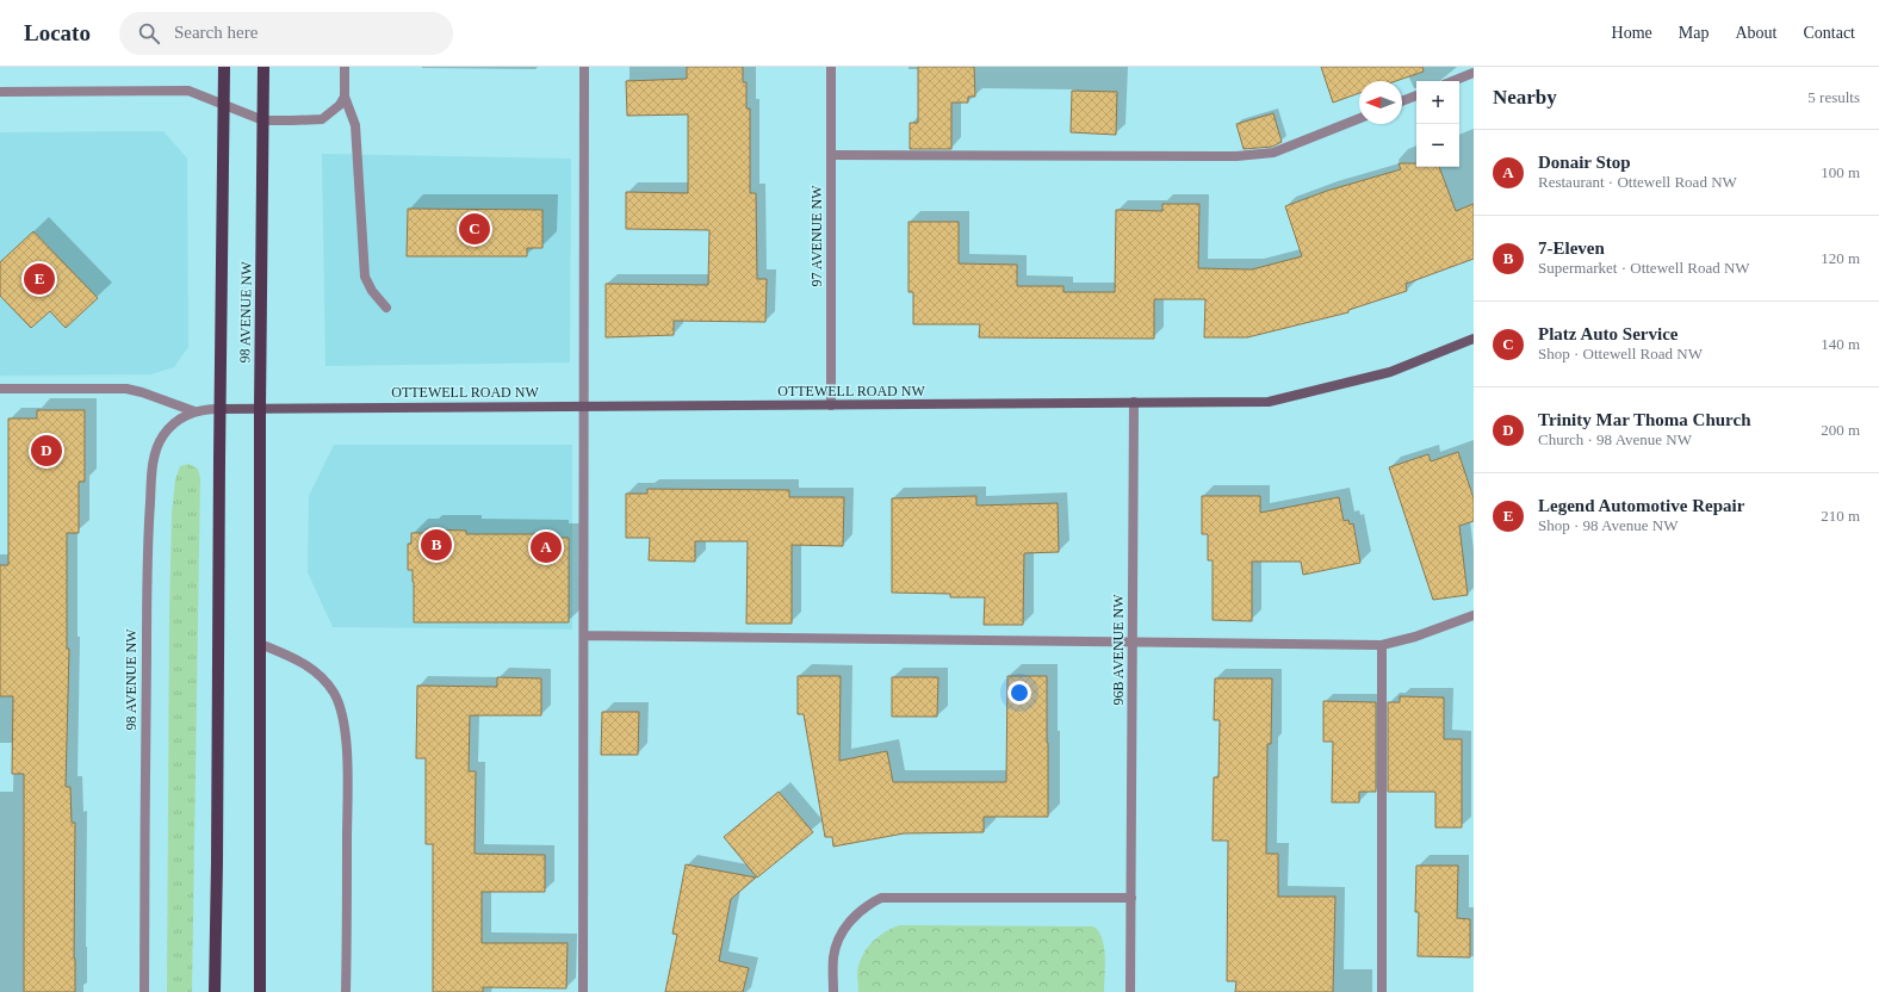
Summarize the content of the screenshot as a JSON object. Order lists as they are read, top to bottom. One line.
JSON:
{"streets":{"main road":["98 AVENUE NW"],"street":["97 AVENUE NW","OTTEWELL ROAD NW","96B AVENUE NW"]},"crossings":[["97 AVENUE NW","OTTEWELL ROAD NW"],["98 AVENUE NW","OTTEWELL ROAD NW"],["OTTEWELL ROAD NW","96B AVENUE NW"]],"north":"left","page":{"header":"Locato","search":"Search here","nav":["Home","Map","About","Contact"],"heading":["Nearby","5 results"],"map_buttons":["+","−"],"list":[{"mark":"A","name":"Donair Stop","note":"Restaurant · Ottewell Road NW","value":"100 m"},{"mark":"B","name":"7-Eleven","note":"Supermarket · Ottewell Road NW","value":"120 m"},{"mark":"C","name":"Platz Auto Service","note":"Shop · Ottewell Road NW","value":"140 m"},{"mark":"D","name":"Trinity Mar Thoma Church","note":"Church · 98 Avenue NW","value":"200 m"},{"mark":"E","name":"Legend Automotive Repair","note":"Shop · 98 Avenue NW","value":"210 m"}],"pins":["C","E","D","B","A"]}}
